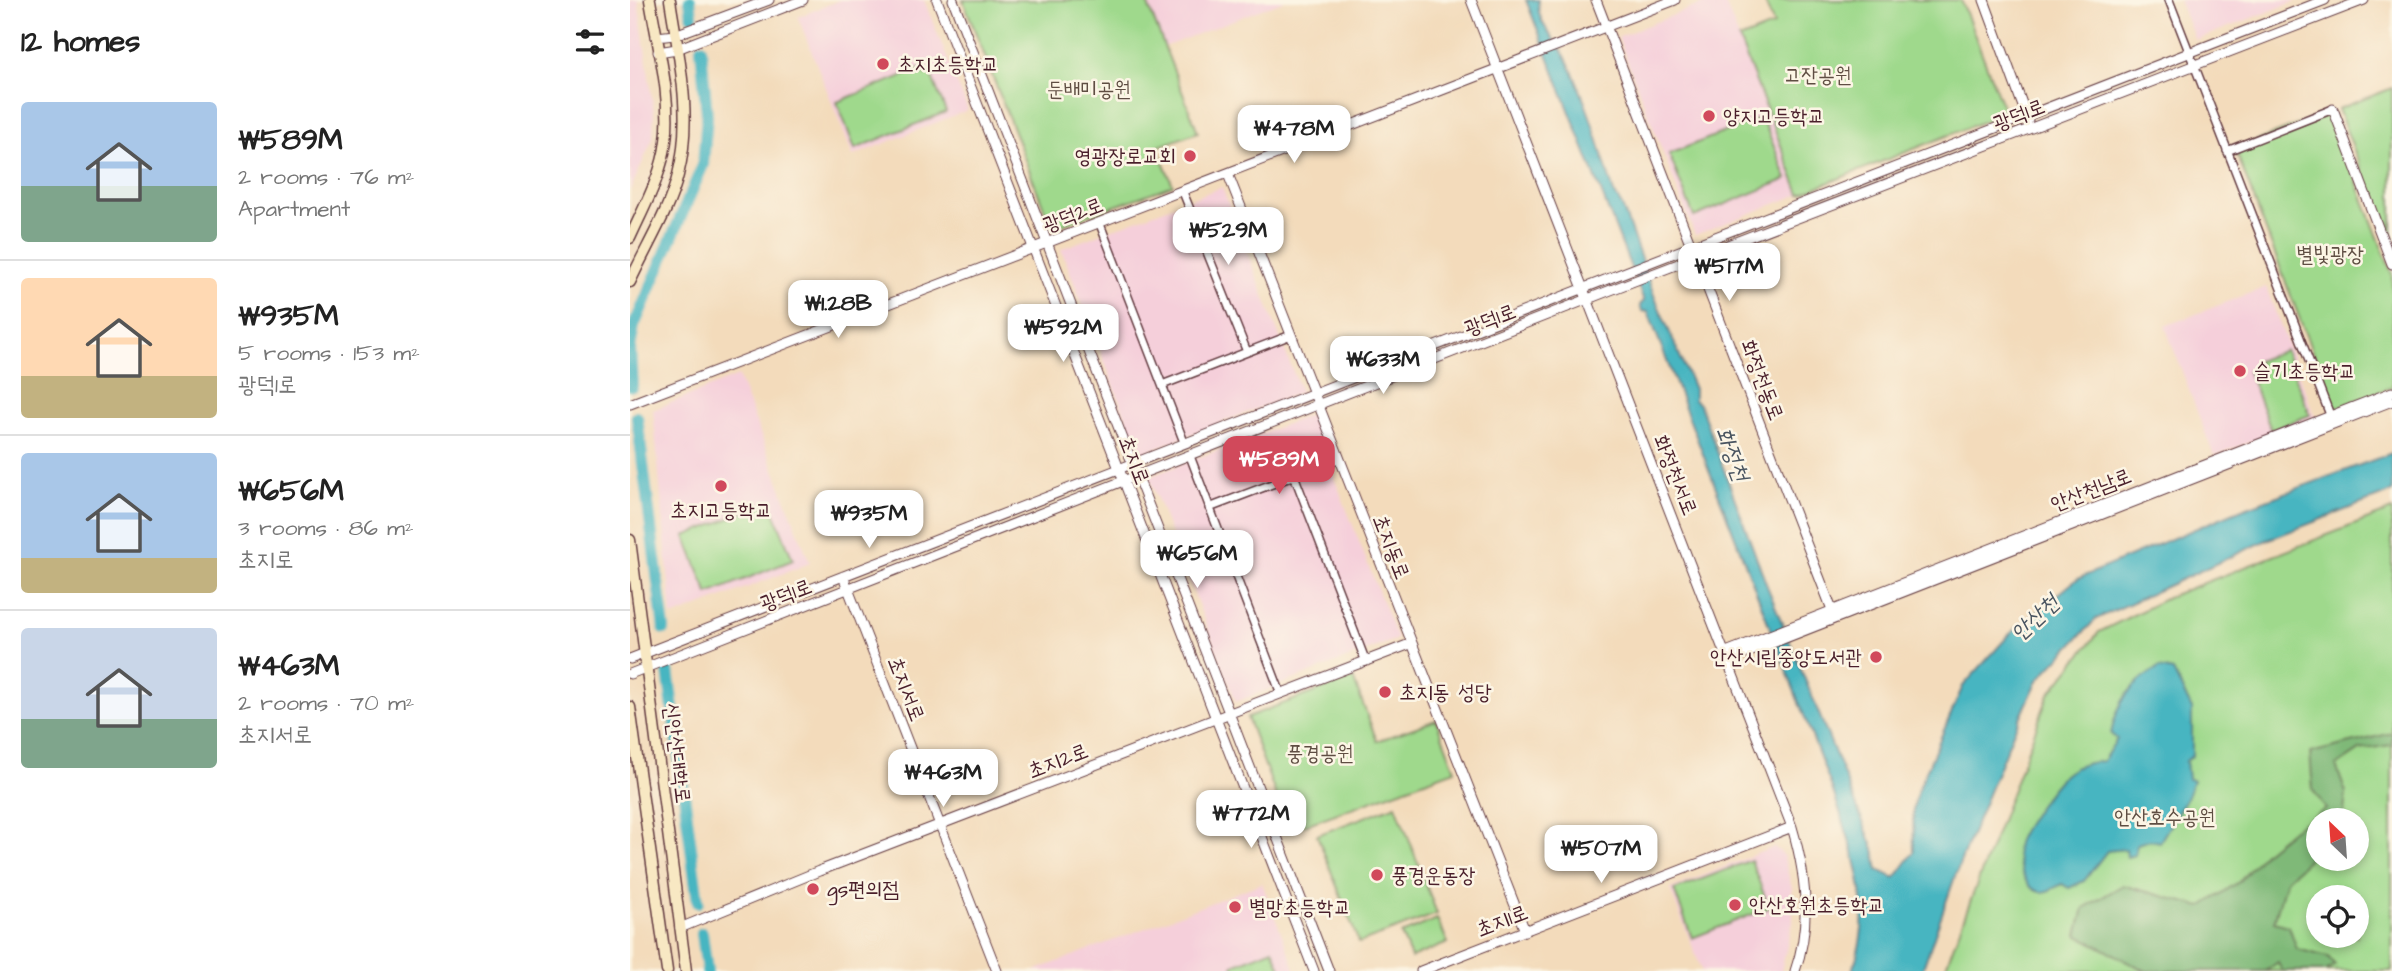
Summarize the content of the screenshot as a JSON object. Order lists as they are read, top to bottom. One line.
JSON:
{"streets":{"main road":["신안산대학로"],"street":["광덕1로","광덕2로","화정천동로","초지로","화정천서로","안산천남로","초지동로","초지서로","초지2로","초지1로"]},"crossings":[["광덕1로","화정천동로"],["광덕1로","초지로"],["광덕1로","화정천서로"],["광덕1로","초지동로"],["광덕1로","초지서로"],["광덕1로","신안산대학로"],["광덕2로","화정천동로"],["광덕2로","초지로"],["광덕2로","화정천서로"],["광덕2로","초지동로"],["화정천동로","안산천남로"],["초지로","초지2로"],["화정천서로","안산천남로"],["화정천서로","초지1로"],["초지동로","초지2로"],["초지동로","초지1로"],["초지서로","초지2로"],["신안산대학로","초지2로"]],"water":["화정천","안산천"],"parks":["고잔공원","둔배미공원","별빛광장","풍경공원","안산호수공원"],"places":["초지초등학교","양지고등학교","영광장로교회","슬기초등학교","초지고등학교","안산시립중앙도서관","초지동 성당","풍경운동장","gs편의점","안산호원초등학교","별망초등학교"],"north":"top left","page":{"heading":"12 homes","list":[{"name":"₩589M","note":"2 rooms · 76 m² · Apartment"},{"name":"₩935M","note":"5 rooms · 153 m² · 광덕1로"},{"name":"₩656M","note":"3 rooms · 86 m² · 초지로"},{"name":"₩463M","note":"2 rooms · 70 m² · 초지서로"}],"price":["₩478M","₩529M","₩517M","₩1.28B","₩592M","₩633M","₩589M","₩935M","₩656M","₩463M","₩772M","₩507M"]}}
